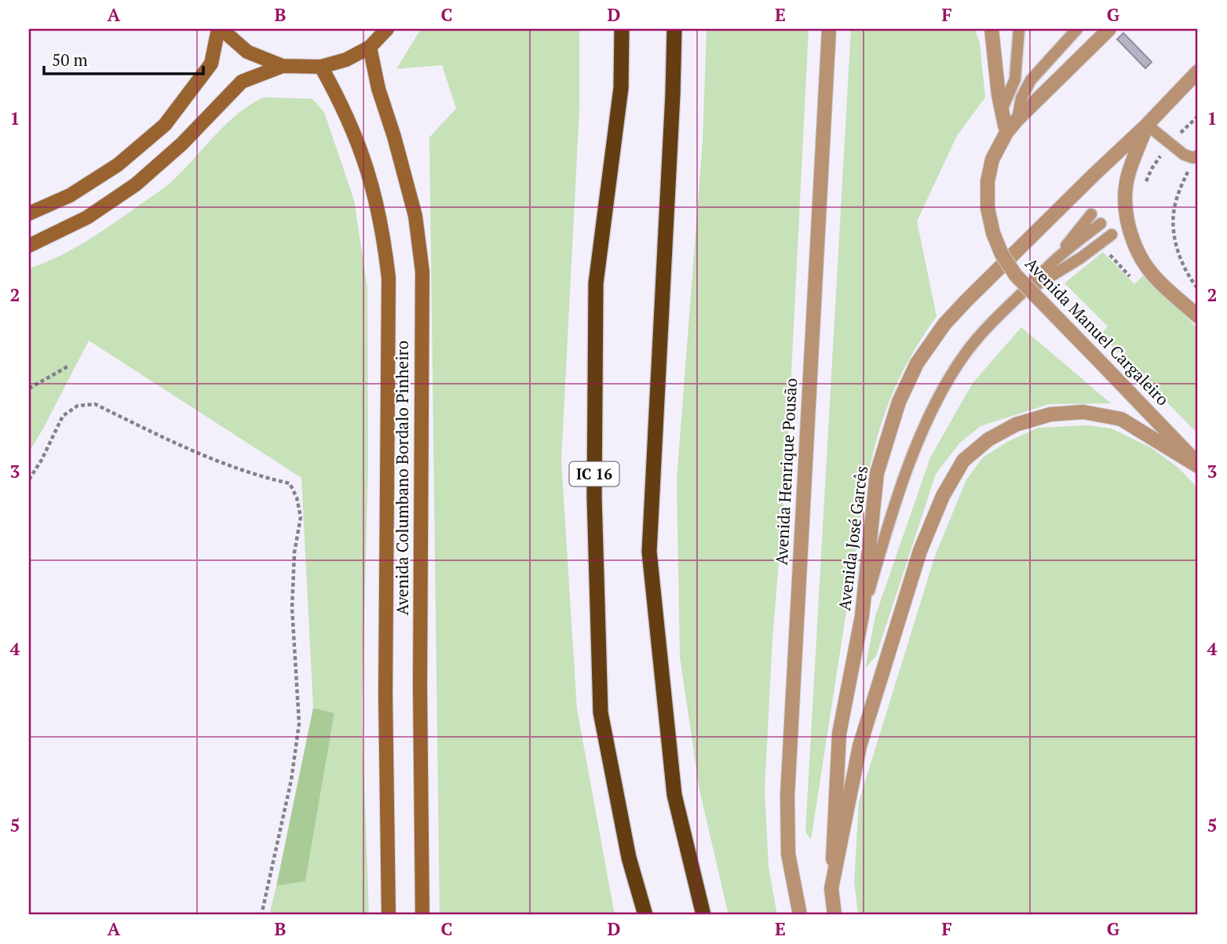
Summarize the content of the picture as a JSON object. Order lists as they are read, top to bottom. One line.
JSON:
{"streets":{"highway":["IC 16"],"main road":["Avenida Columbano Bordalo Pinheiro"],"street":["Avenida Manuel Cargaleiro","Avenida Henrique Pousão","Avenida José Garcês"]},"scale_bar":"50 m","grid":{"columns":["A","B","C","D","E","F","G"],"rows":["1","2","3","4","5"]}}
